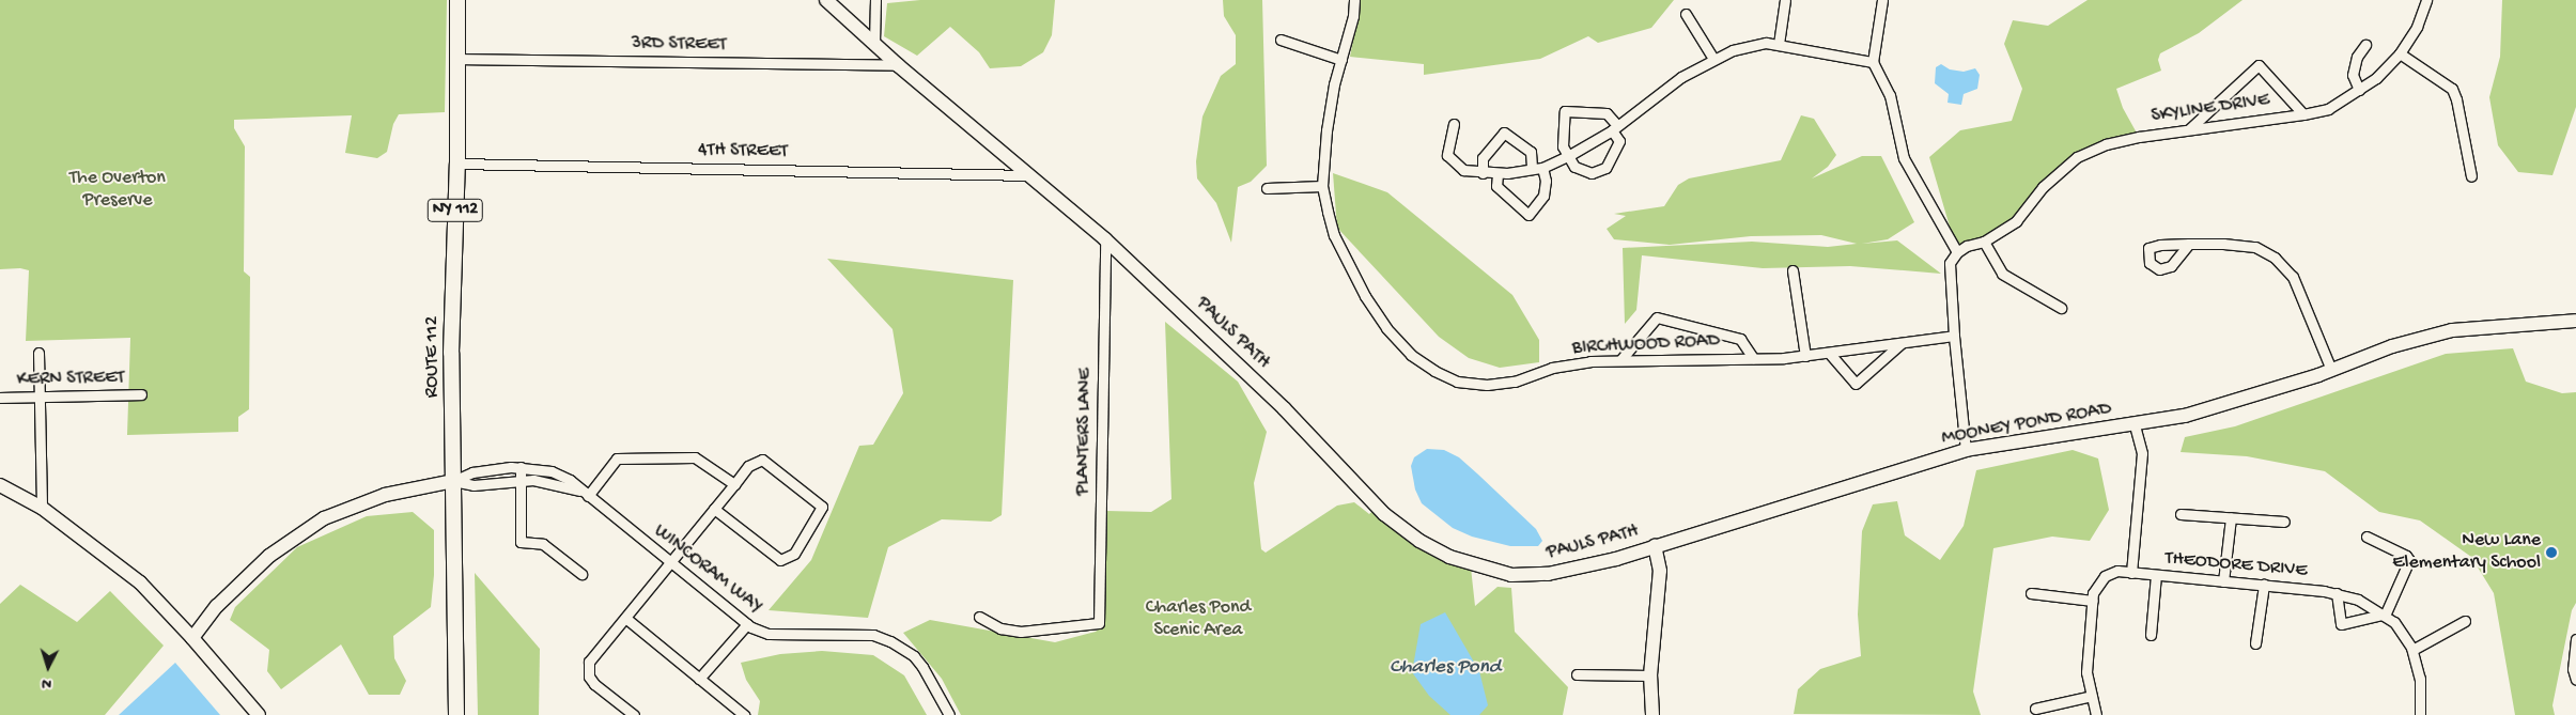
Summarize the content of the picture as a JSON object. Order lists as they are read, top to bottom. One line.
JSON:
{"streets":{"main road":["NY 112","ROUTE 112"],"street":["3RD STREET","SKYLINE DRIVE","4TH STREET","PAULS PATH","BIRCHWOOD ROAD","KERN STREET","MOONEY POND ROAD","PLANTERS LANE","THEODORE DRIVE","WINCORAM WAY"]},"crossings":[["3RD STREET","PAULS PATH"],["3RD STREET","ROUTE 112"],["4TH STREET","PAULS PATH"],["4TH STREET","ROUTE 112"],["PAULS PATH","MOONEY POND ROAD"],["PAULS PATH","PLANTERS LANE"],["ROUTE 112","WINCORAM WAY"]],"water":["Charles Pond"],"parks":["The Overton Preserve","Charles Pond Scenic Area"],"places":["New Lane Elementary School"],"north":"bottom"}
